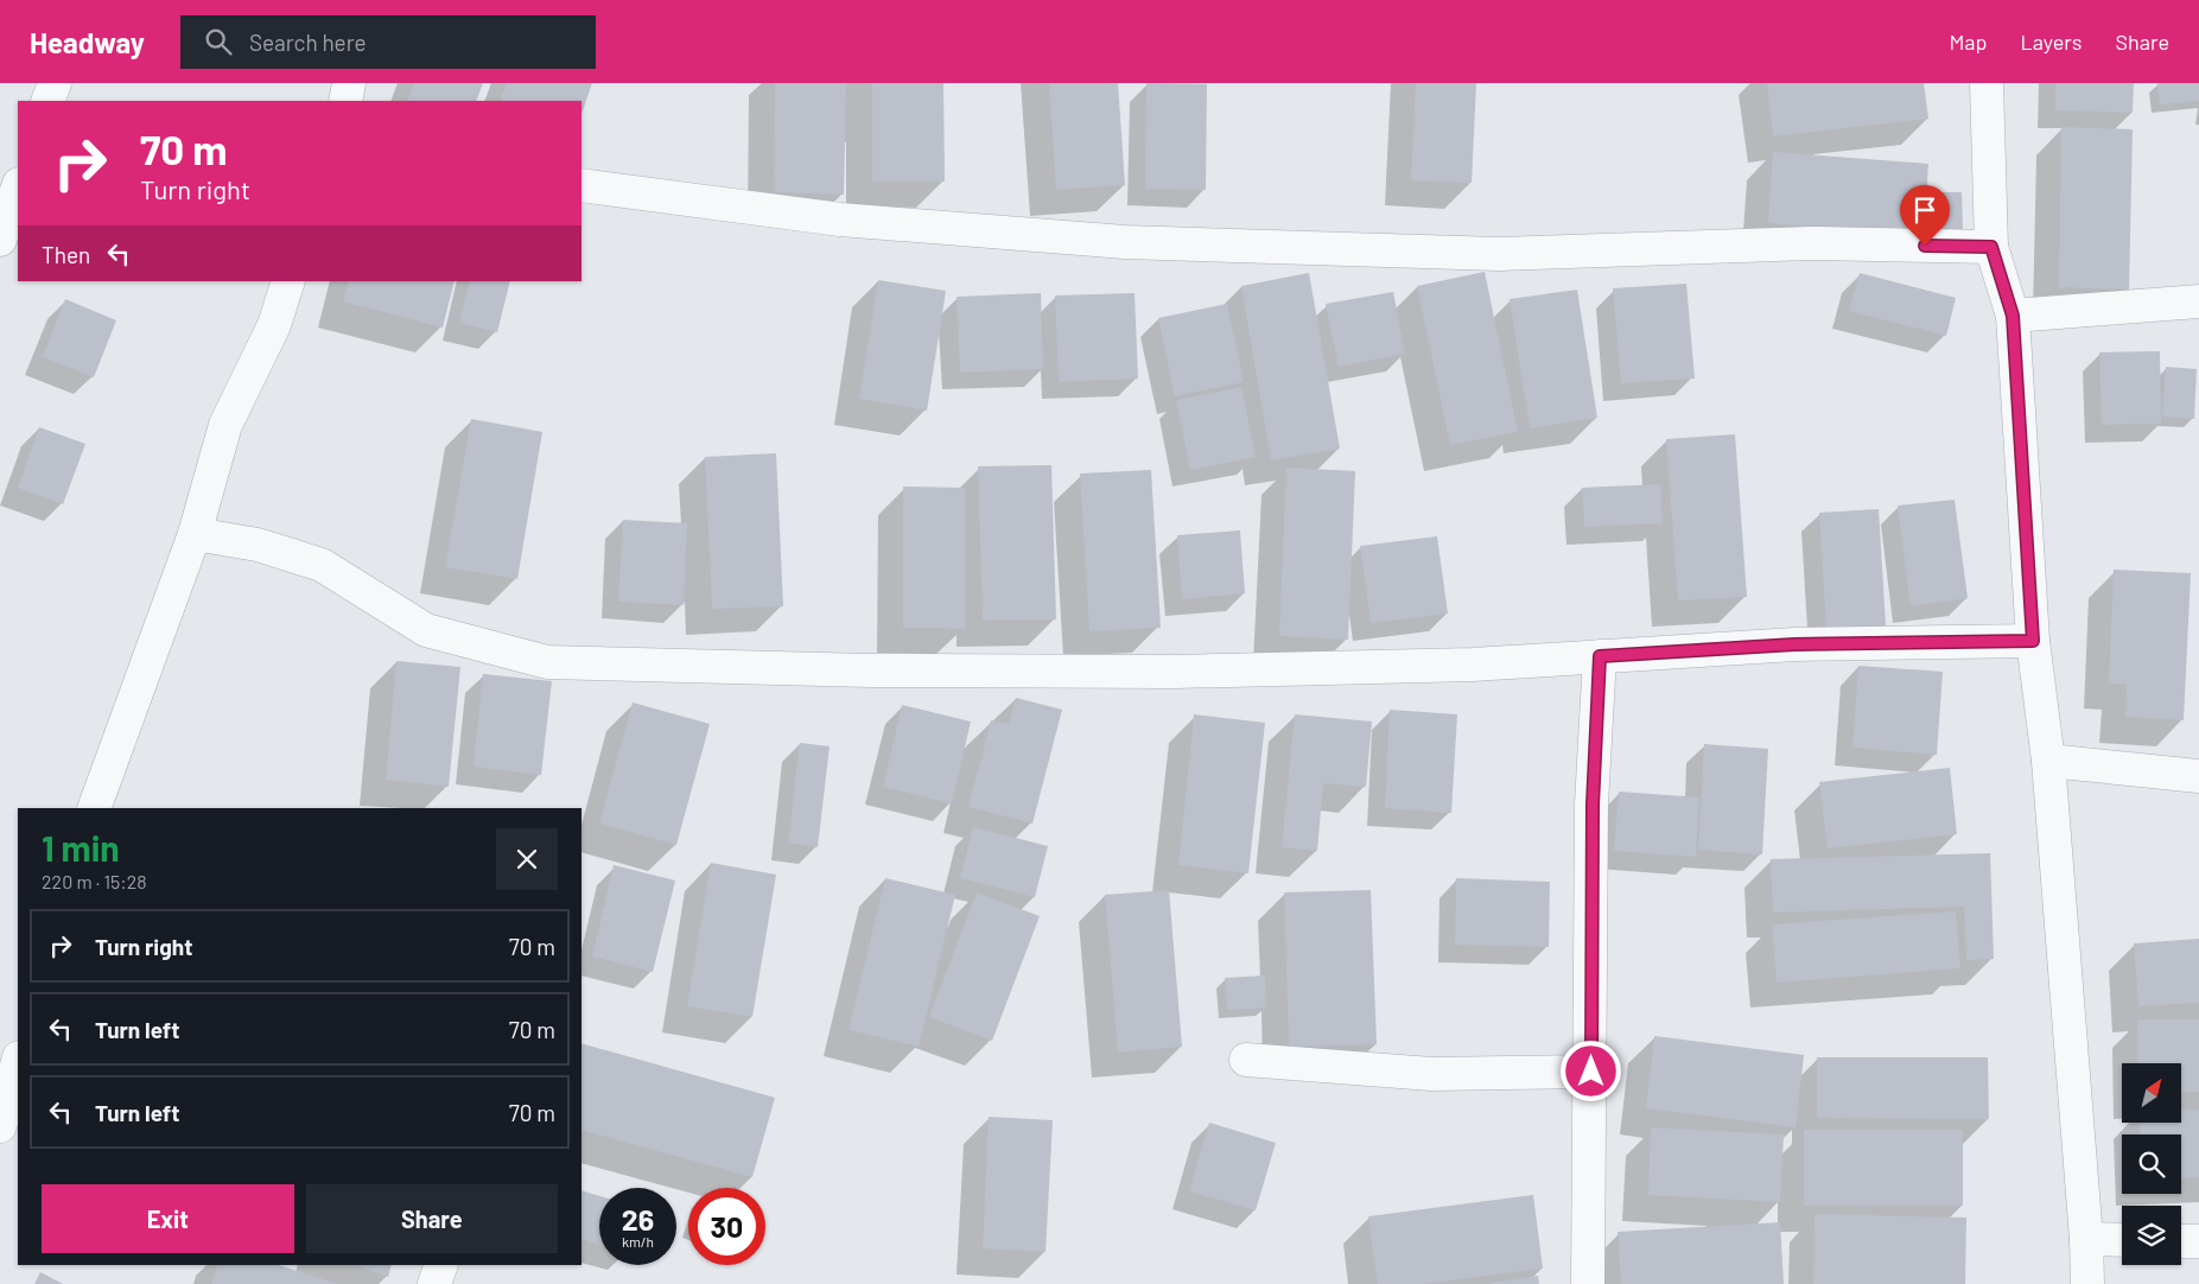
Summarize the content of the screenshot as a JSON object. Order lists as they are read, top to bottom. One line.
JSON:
{"north":"top right","page":{"header":"Headway","search":"Search here","nav":["Map","Layers","Share"],"turn":["70 m","Turn right"],"then":"Then","heading":["1 min","220 m · 15:28"],"list":[{"name":"Turn right","value":"70 m"},{"name":"Turn left","value":"70 m"},{"name":"Turn left","value":"70 m"}],"buttons":["Exit","Share"],"speed":"26 km/h","limit":"30"}}
